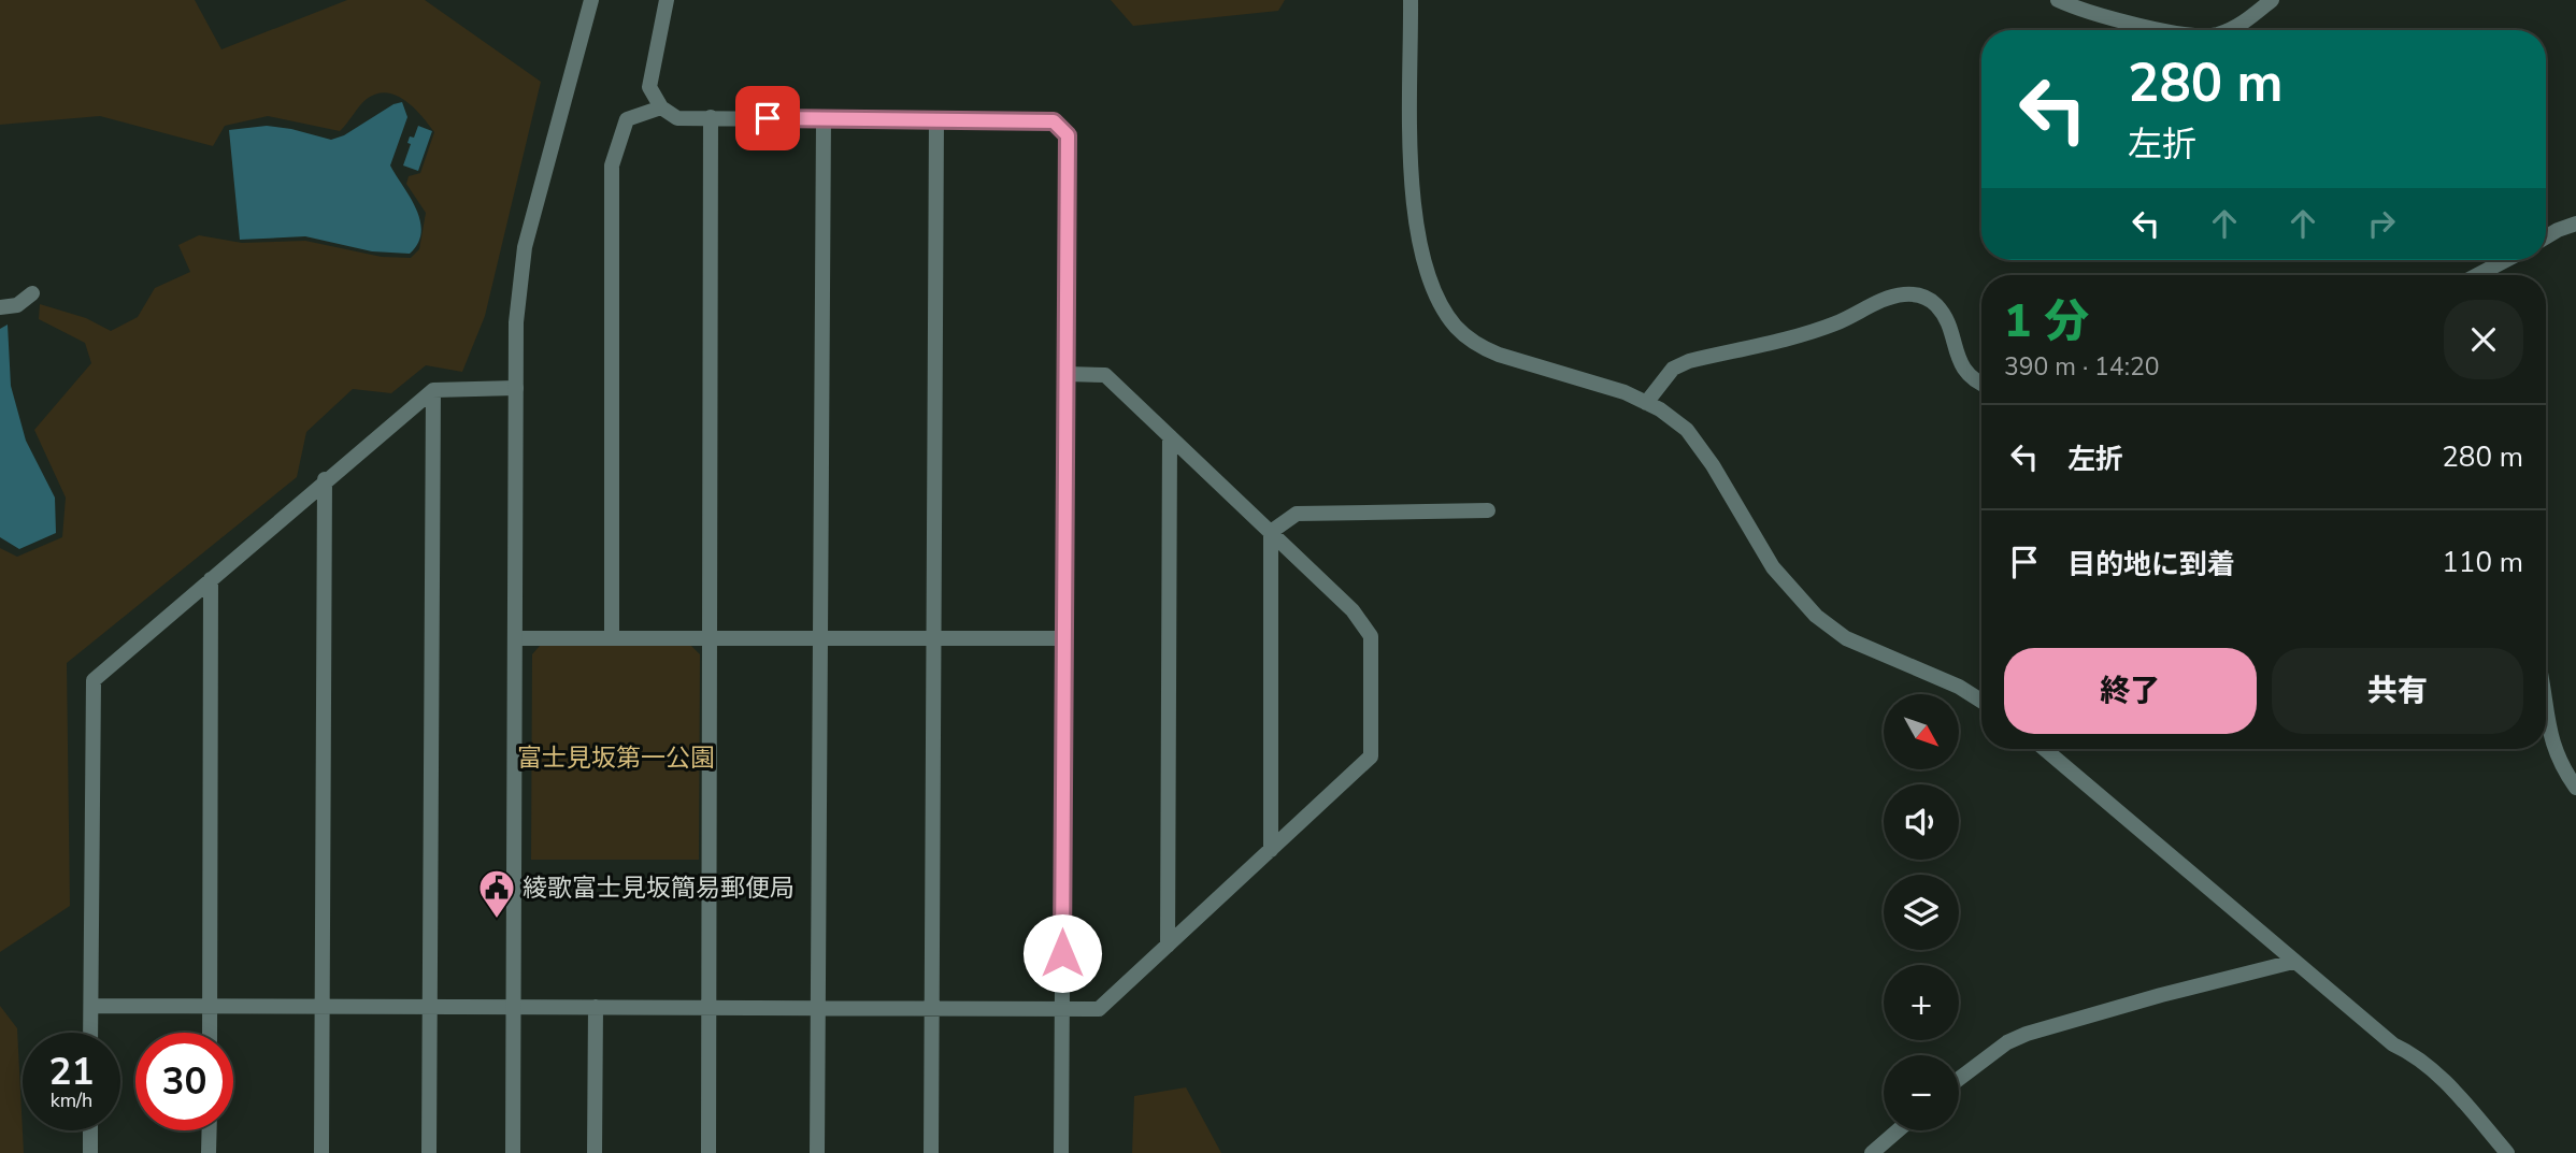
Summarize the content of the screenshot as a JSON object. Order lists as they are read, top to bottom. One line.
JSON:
{"parks":["富士見坂第一公園"],"places":{"public building":["綾歌富士見坂簡易郵便局"]},"north":"bottom right","page":{"turn":["280 m","左折"],"heading":["1 分","390 m · 14:20"],"list":[{"name":"左折","value":"280 m"},{"name":"目的地に到着","value":"110 m"}],"buttons":["終了","共有"],"map_buttons":["+","−"],"speed":"21 km/h","limit":"30"}}
